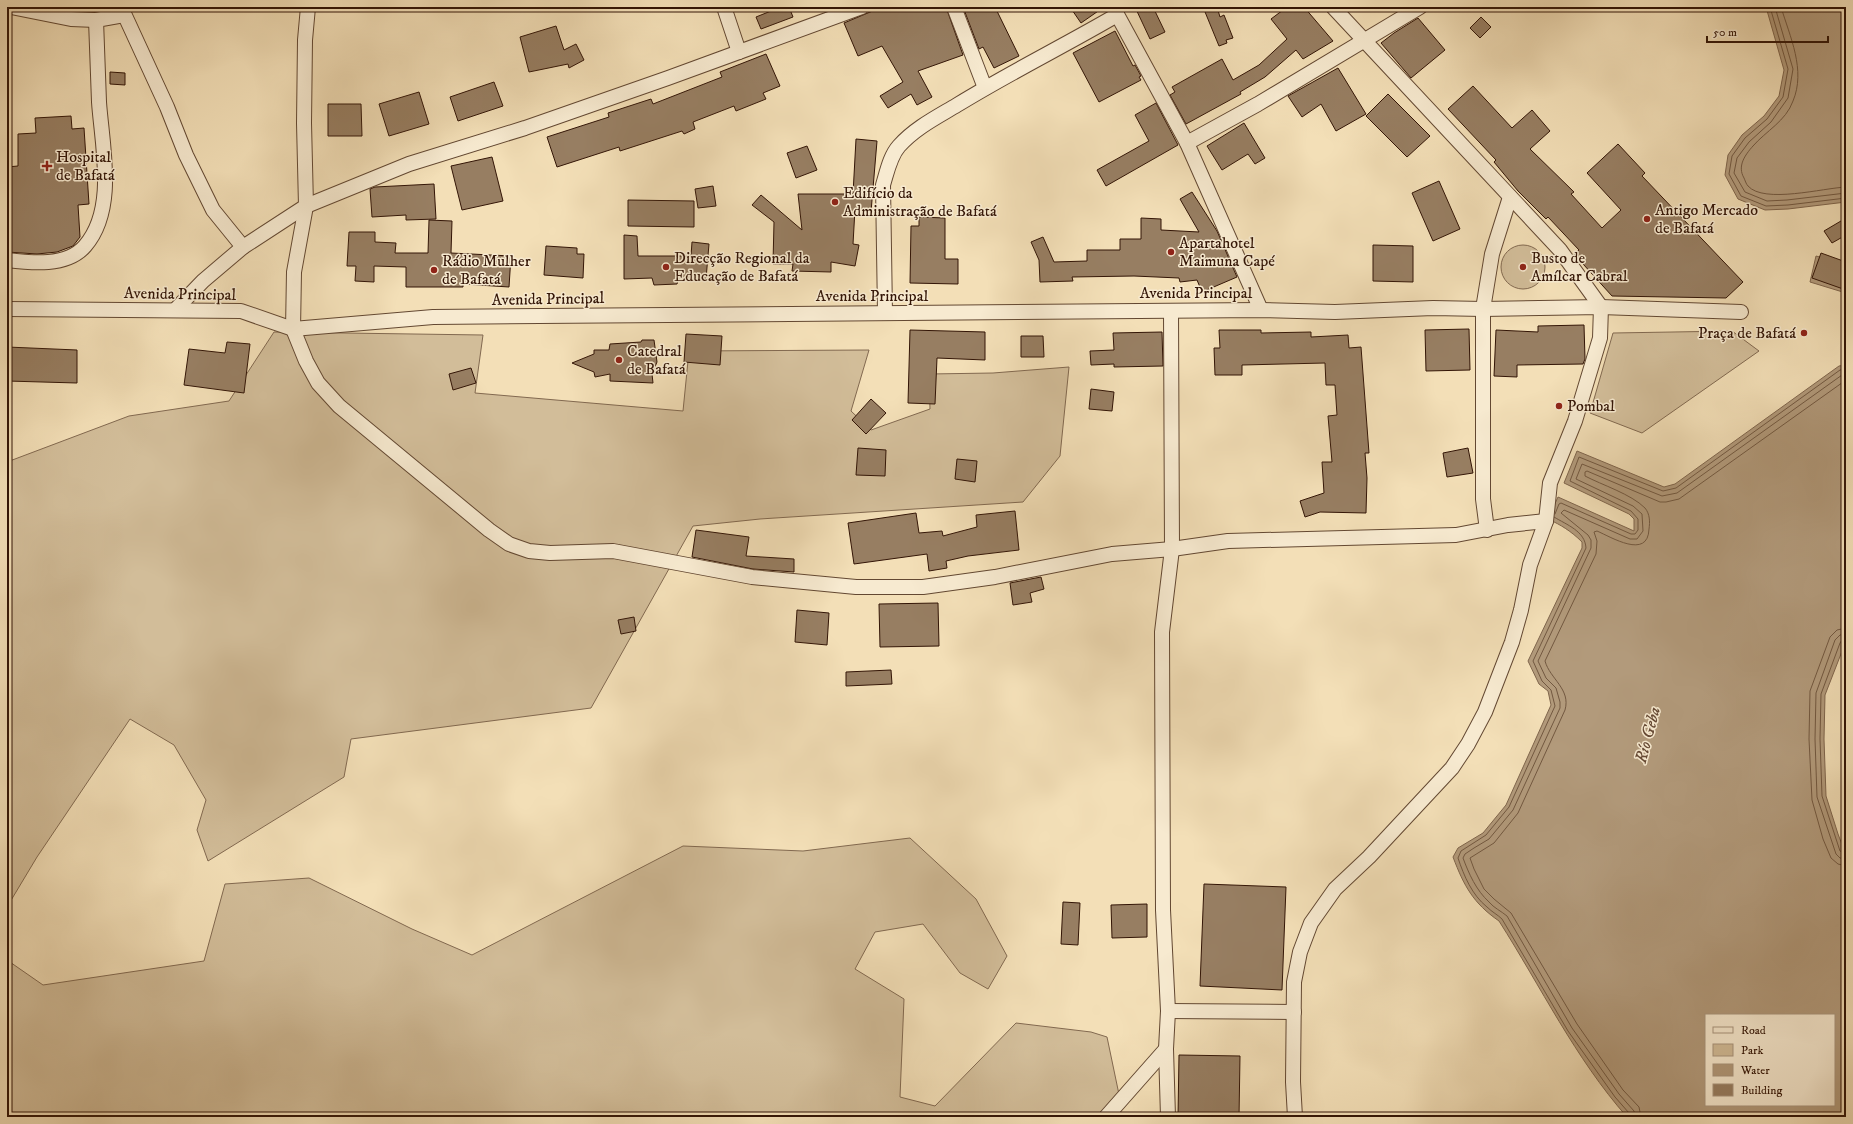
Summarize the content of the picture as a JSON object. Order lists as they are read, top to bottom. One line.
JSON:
{"streets":{"street":["Avenida Principal"]},"water":["Río Geba"],"places":{"health":["Hospital de Bafatá"],"other":["Edifício da Administração de Bafatá","Antigo Mercado de Bafatá","Apartahotel Maimuna Capé","Direcção Regional da Educação de Bafatá","Busto de Amílcar Cabral","Rádio Mulher de Bafatá","Praça de Bafatá","Catedral de Bafatá","Pombal"]},"legend":["Road","Park","Water","Building"],"scale_bar":"50 m"}
